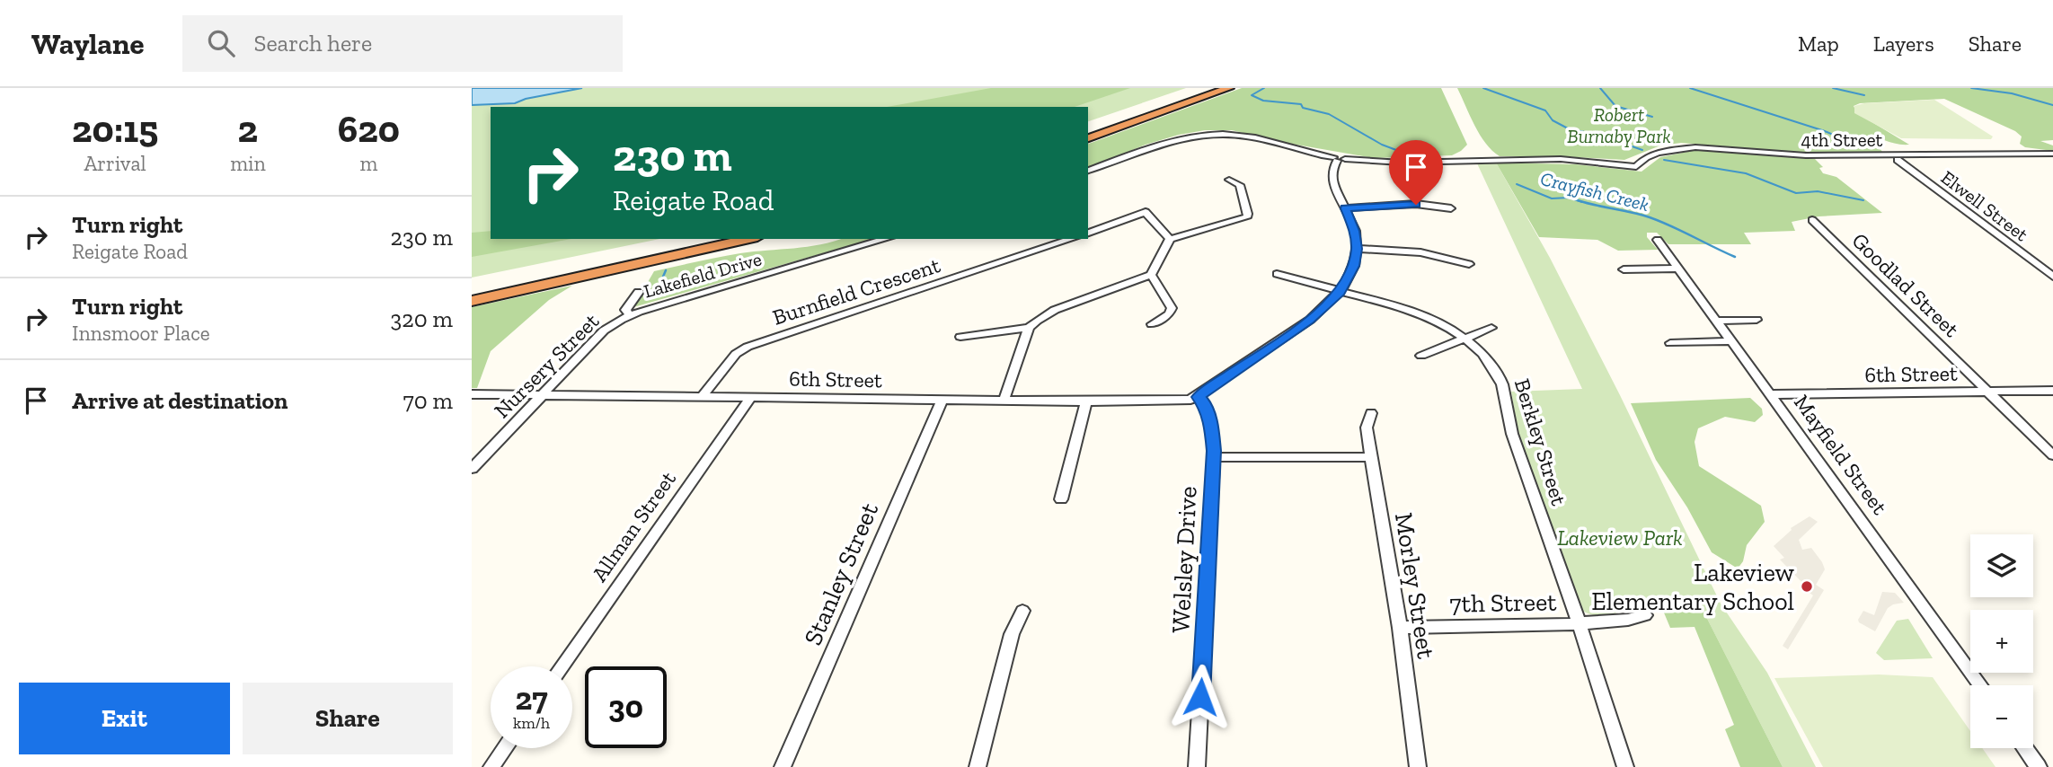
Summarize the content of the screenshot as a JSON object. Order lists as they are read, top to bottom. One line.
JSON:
{"streets":{"street":["4th Street","Elwell Street","Lakefield Drive","Goodlad Street","Burnfield Crescent","Nursery Street","6th Street","Berkley Street","Mayfield Street","Allman Street","Welsley Drive","Stanley Street","Morley Street","7th Street"]},"crossings":[["Lakefield Drive","Nursery Street"],["Goodlad Street","6th Street"],["Burnfield Crescent","6th Street"],["Nursery Street","6th Street"],["6th Street","Mayfield Street"],["6th Street","Allman Street"],["6th Street","Welsley Drive"],["6th Street","Stanley Street"],["Berkley Street","7th Street"],["Morley Street","7th Street"]],"water":["Crayfish Creek"],"parks":["Robert Burnaby Park","Lakeview Park"],"places":["Lakeview Elementary School"],"page":{"header":"Waylane","search":"Search here","nav":["Map","Layers","Share"],"eta":["20:15","Arrival","2","min","620","m"],"turn":["230 m","Reigate Road"],"list":[{"name":"Turn right","note":"Reigate Road","value":"230 m"},{"name":"Turn right","note":"Innsmoor Place","value":"320 m"},{"name":"Arrive at destination","value":"70 m"}],"map_buttons":["+","−"],"speed":"27 km/h","limit":"30","buttons":["Exit","Share"]}}
